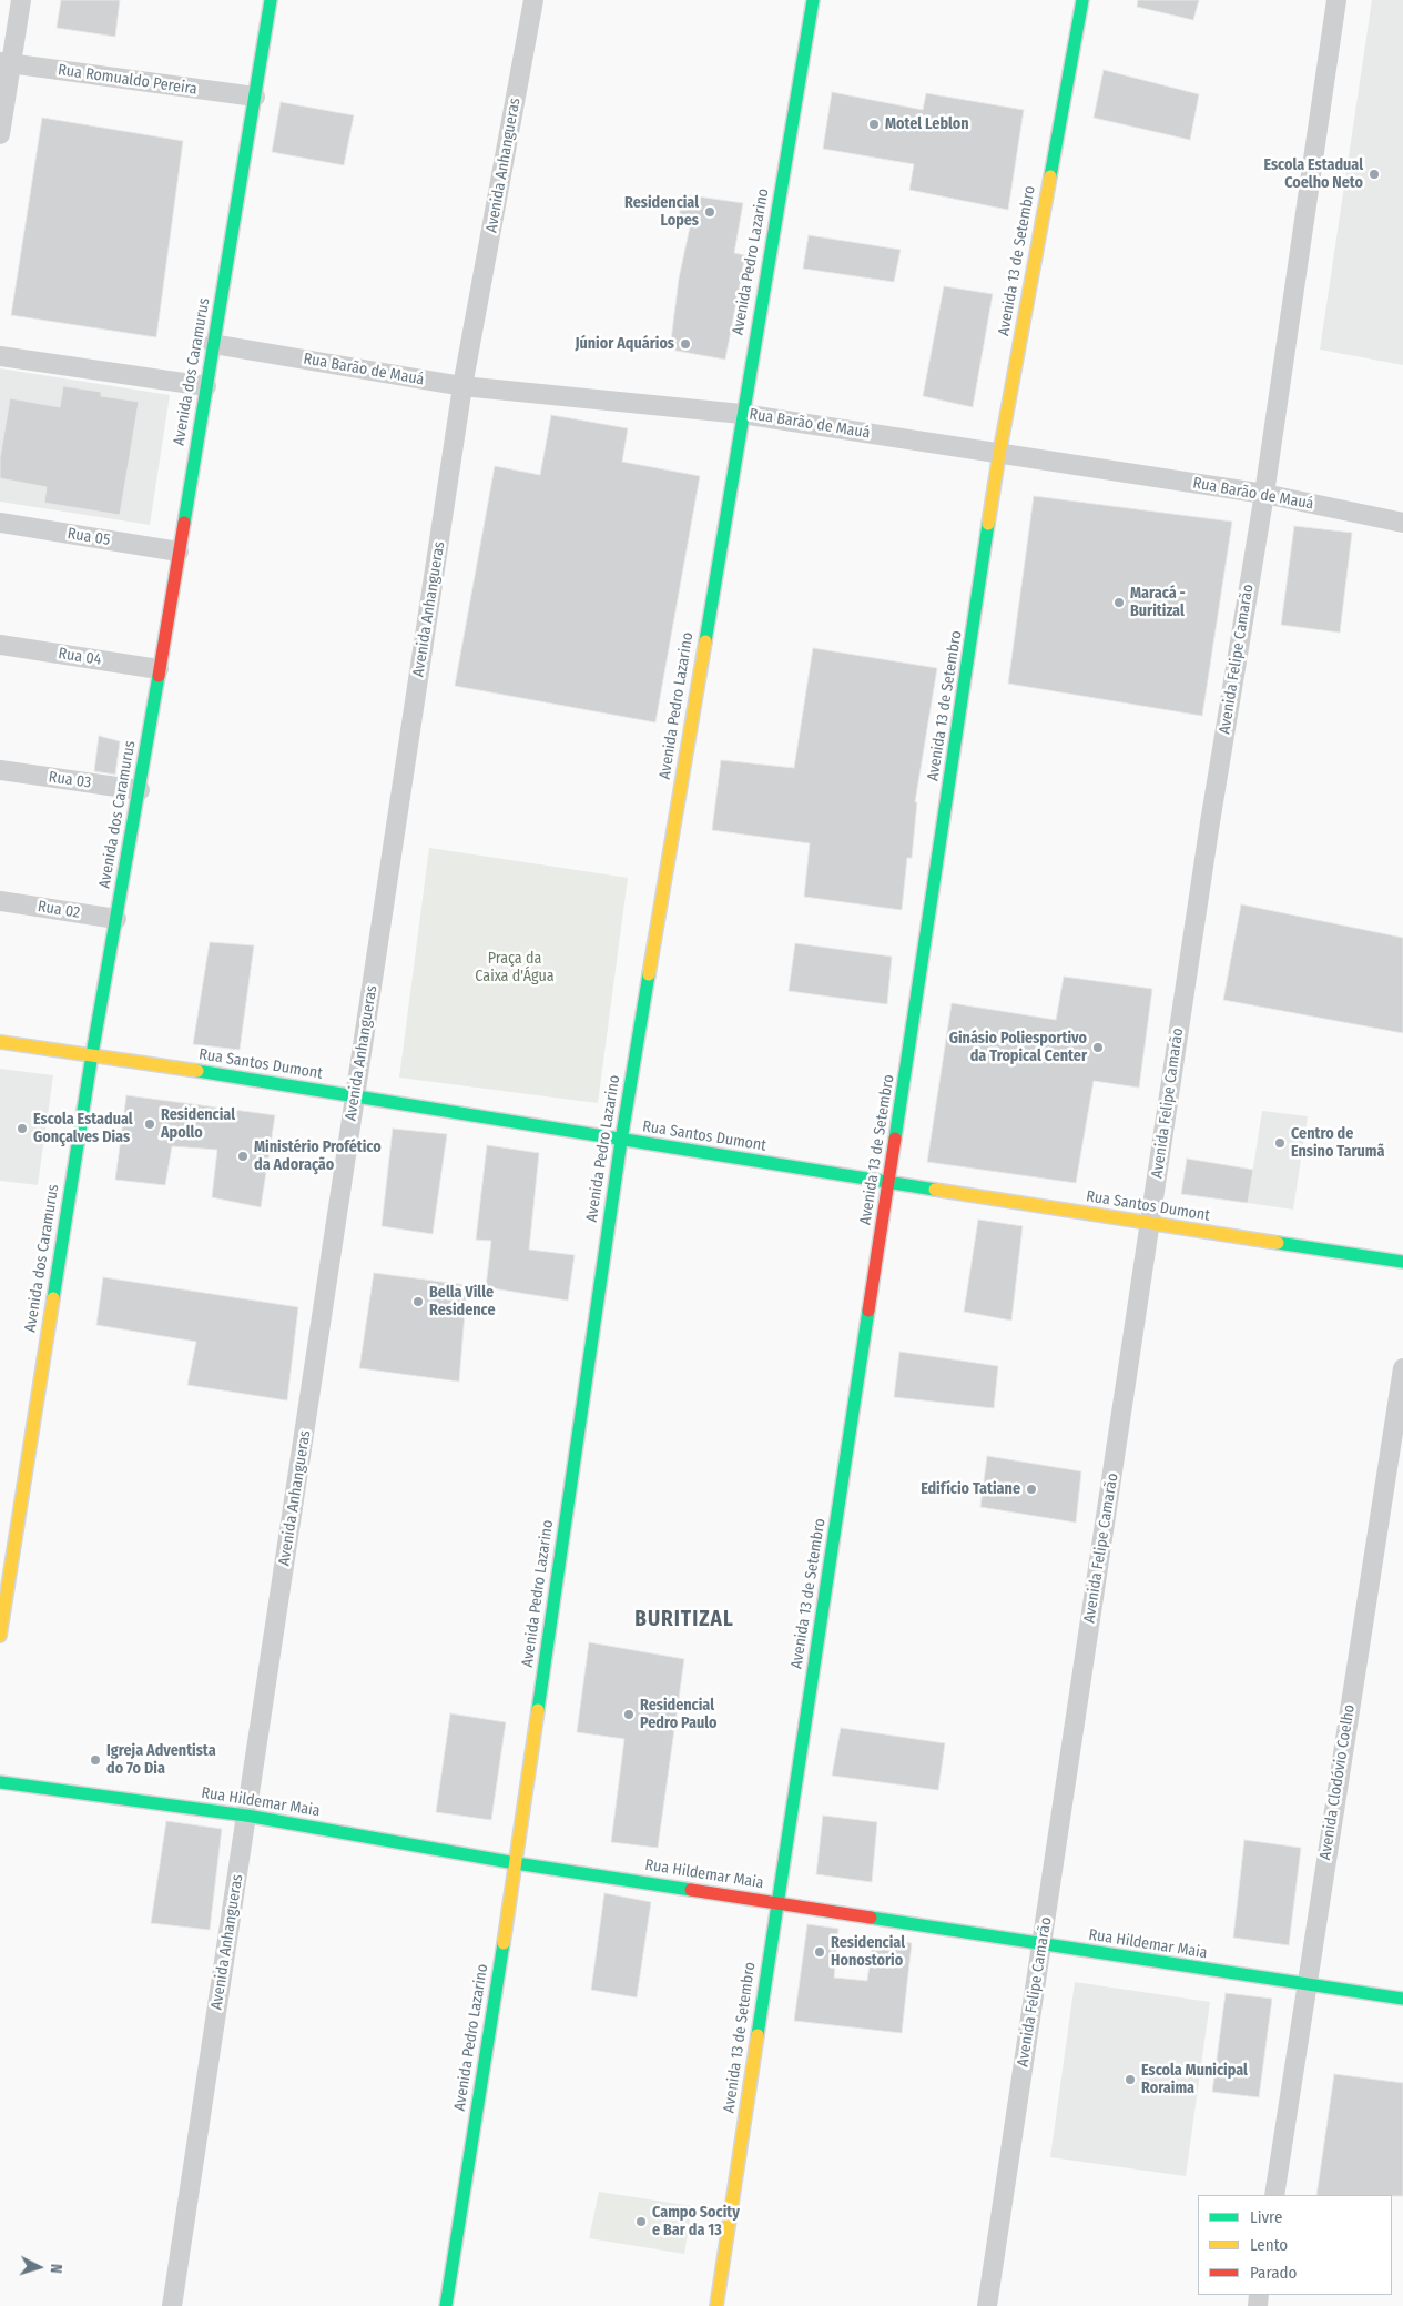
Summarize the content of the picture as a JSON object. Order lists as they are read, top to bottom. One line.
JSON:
{"streets":{"main road":["Avenida 13 de Setembro","Avenida Pedro Lazarino","Avenida dos Caramurus","Rua Santos Dumont","Rua Hildemar Maia"],"street":["Rua Romualdo Pereira","Avenida Anhangueras","Rua Barão de Mauá","Rua 05","Rua 04","Avenida Felipe Camarão","Rua 03","Rua 02","Avenida Clodóvio Coelho"]},"crossings":[["Rua Romualdo Pereira","Avenida dos Caramurus"],["Avenida Anhangueras","Rua Barão de Mauá"],["Avenida Anhangueras","Rua Santos Dumont"],["Avenida Anhangueras","Rua Hildemar Maia"],["Avenida 13 de Setembro","Rua Barão de Mauá"],["Avenida 13 de Setembro","Rua Santos Dumont"],["Avenida 13 de Setembro","Rua Hildemar Maia"],["Avenida Pedro Lazarino","Rua Barão de Mauá"],["Avenida Pedro Lazarino","Rua Santos Dumont"],["Avenida Pedro Lazarino","Rua Hildemar Maia"],["Rua Barão de Mauá","Avenida dos Caramurus"],["Rua Barão de Mauá","Avenida Felipe Camarão"],["Avenida dos Caramurus","Rua 05"],["Avenida dos Caramurus","Rua 04"],["Avenida dos Caramurus","Rua 03"],["Avenida dos Caramurus","Rua 02"],["Avenida dos Caramurus","Rua Santos Dumont"],["Avenida Felipe Camarão","Rua Santos Dumont"],["Avenida Felipe Camarão","Rua Hildemar Maia"],["Avenida Clodóvio Coelho","Rua Hildemar Maia"]],"districts":["BURITIZAL"],"parks":["Praça da Caixa d'Água"],"places":["Motel Leblon","Escola Estadual Coelho Neto","Residencial Lopes","Júnior Aquários","Maracá - Buritizal","Ginásio Poliesportivo da Tropical Center","Residencial Apollo","Escola Estadual Gonçalves Dias","Centro de Ensino Tarumã","Ministério Profético da Adoração","Bella Ville Residence","Edifício Tatiane","Residencial Pedro Paulo","Igreja Adventista do 7o Dia","Residencial Honostorio","Escola Municipal Roraima","Campo Socity e Bar da 13"],"legend":["Livre","Lento","Parado"],"north":"right"}
